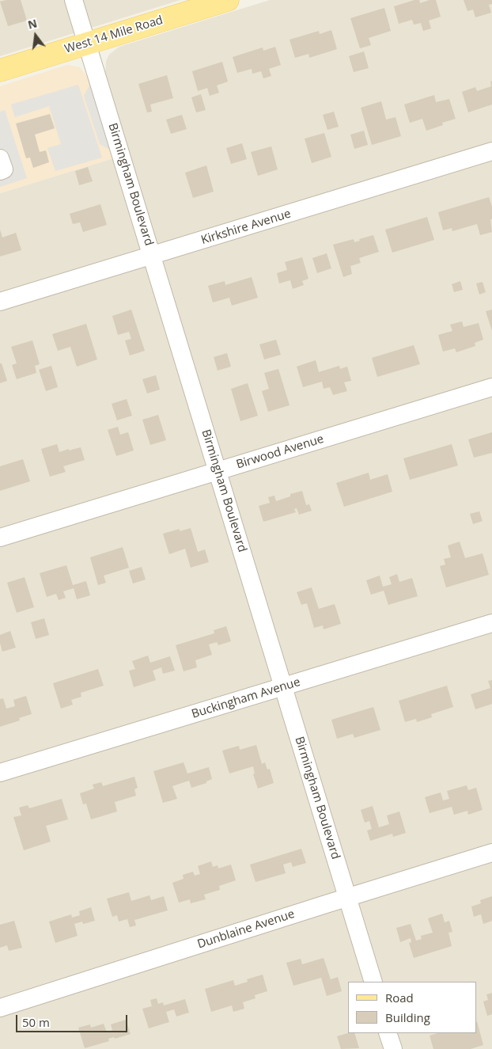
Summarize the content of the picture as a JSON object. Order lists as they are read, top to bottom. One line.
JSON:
{"streets":{"main road":["West 14 Mile Road"],"street":["Birmingham Boulevard","Kirkshire Avenue","Birwood Avenue","Buckingham Avenue","Dunblaine Avenue"]},"crossings":[["West 14 Mile Road","Birmingham Boulevard"],["Birmingham Boulevard","Kirkshire Avenue"],["Birmingham Boulevard","Birwood Avenue"],["Birmingham Boulevard","Buckingham Avenue"],["Birmingham Boulevard","Dunblaine Avenue"]],"legend":["Road","Building"],"scale_bar":"50 m","north":"top"}
